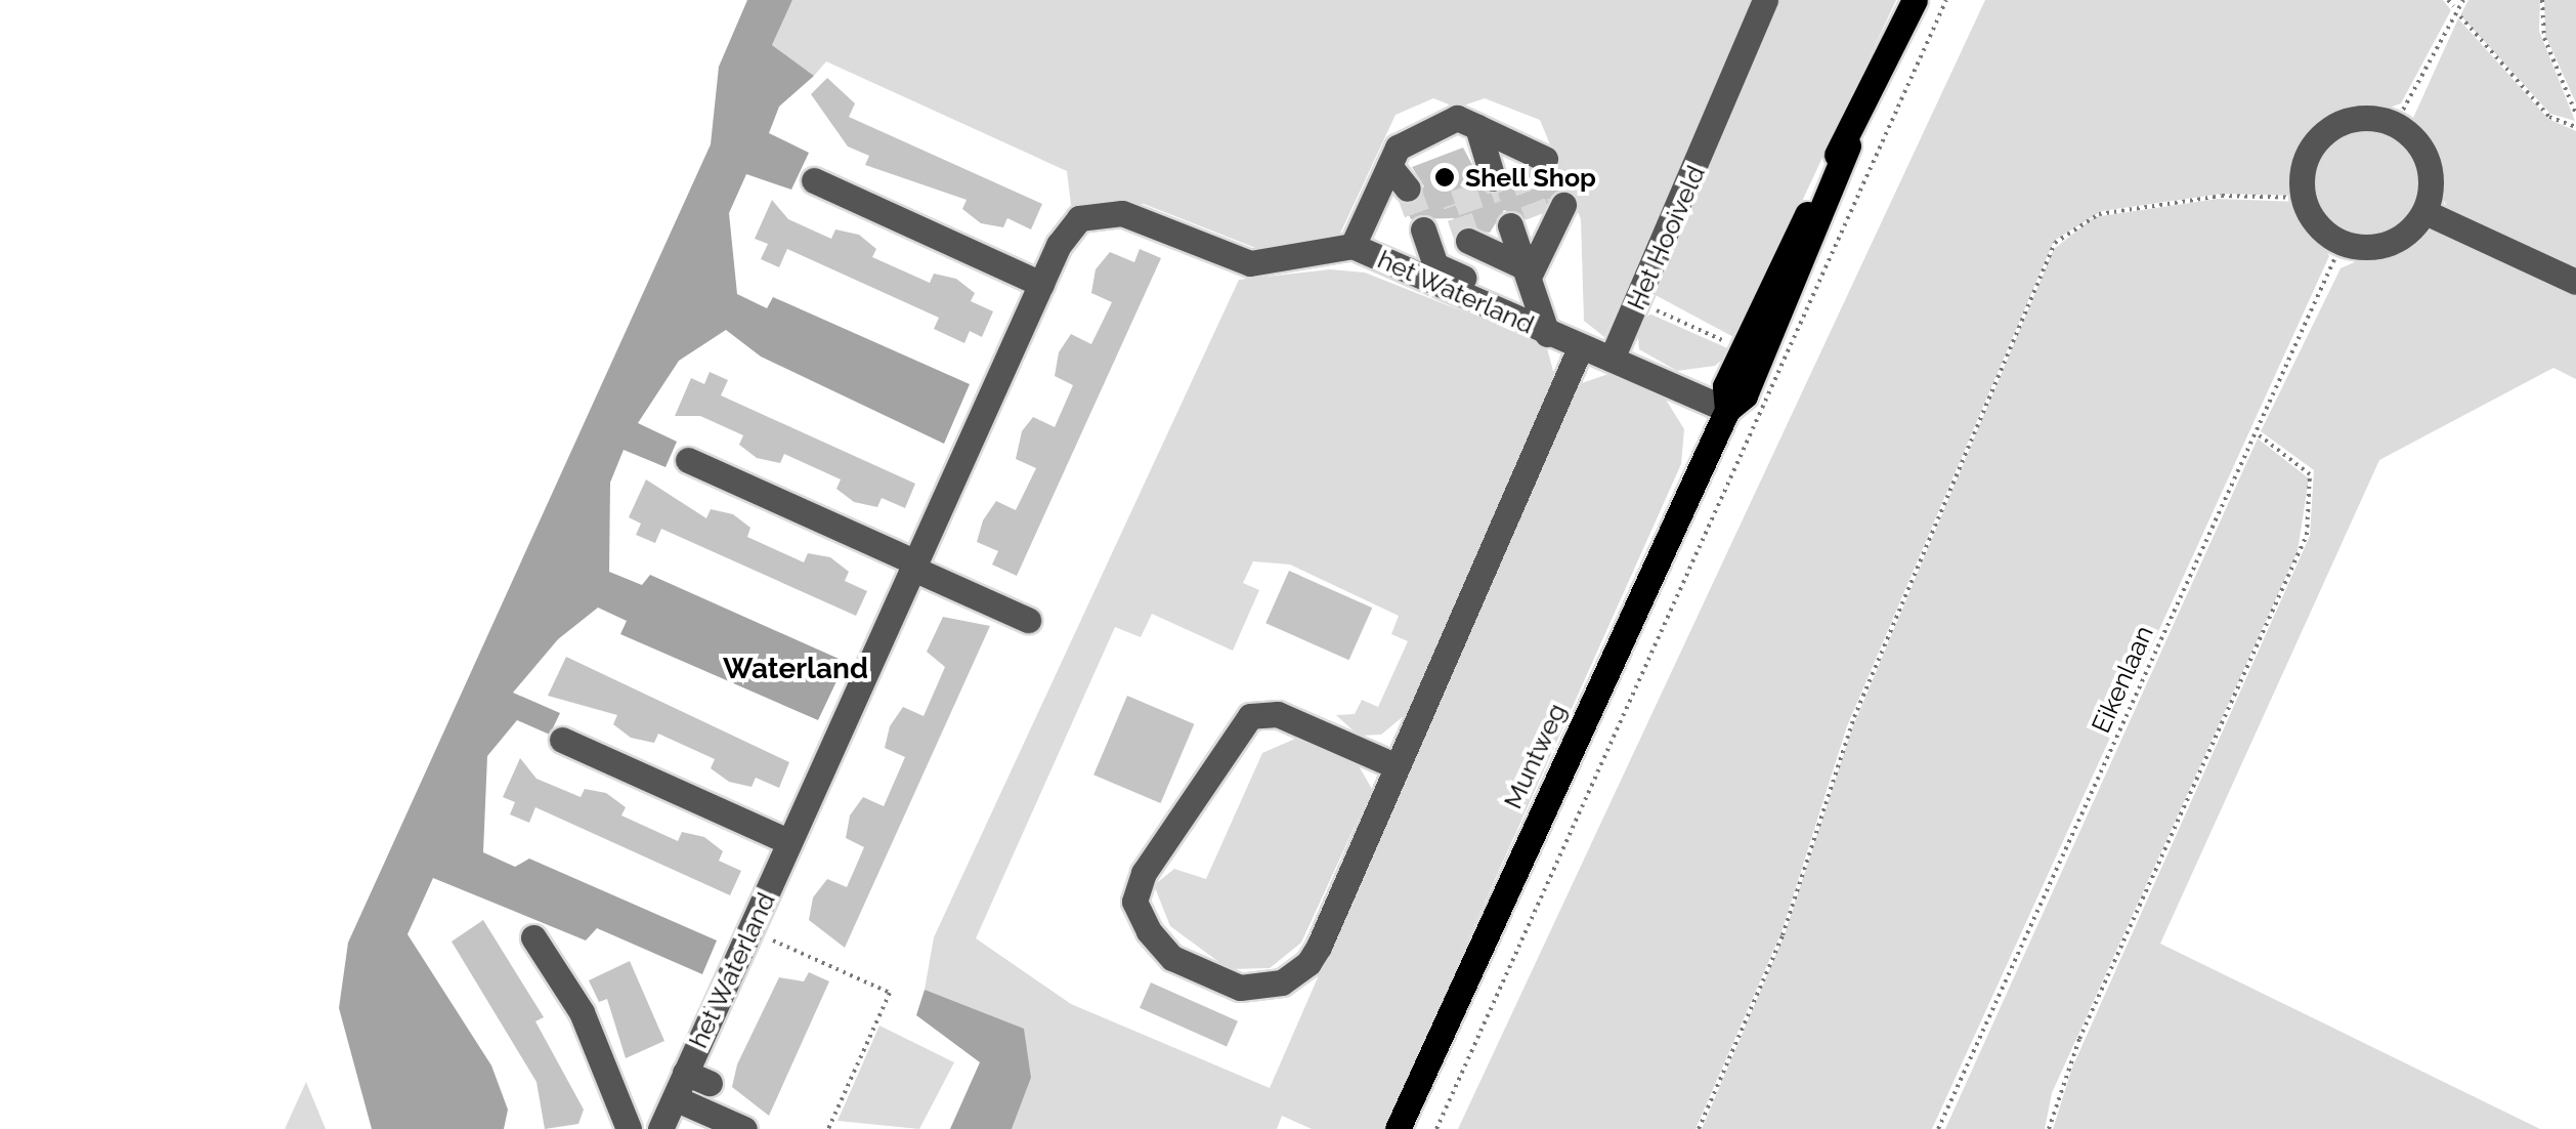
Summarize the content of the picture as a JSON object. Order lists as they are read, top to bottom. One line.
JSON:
{"streets":{"main road":["Muntweg"],"street":["Het Hooiveld","het Waterland"],"path":["Eikenlaan"]},"crossings":[["Het Hooiveld","het Waterland"]],"districts":["Waterland"],"places":["Shell Shop"]}
